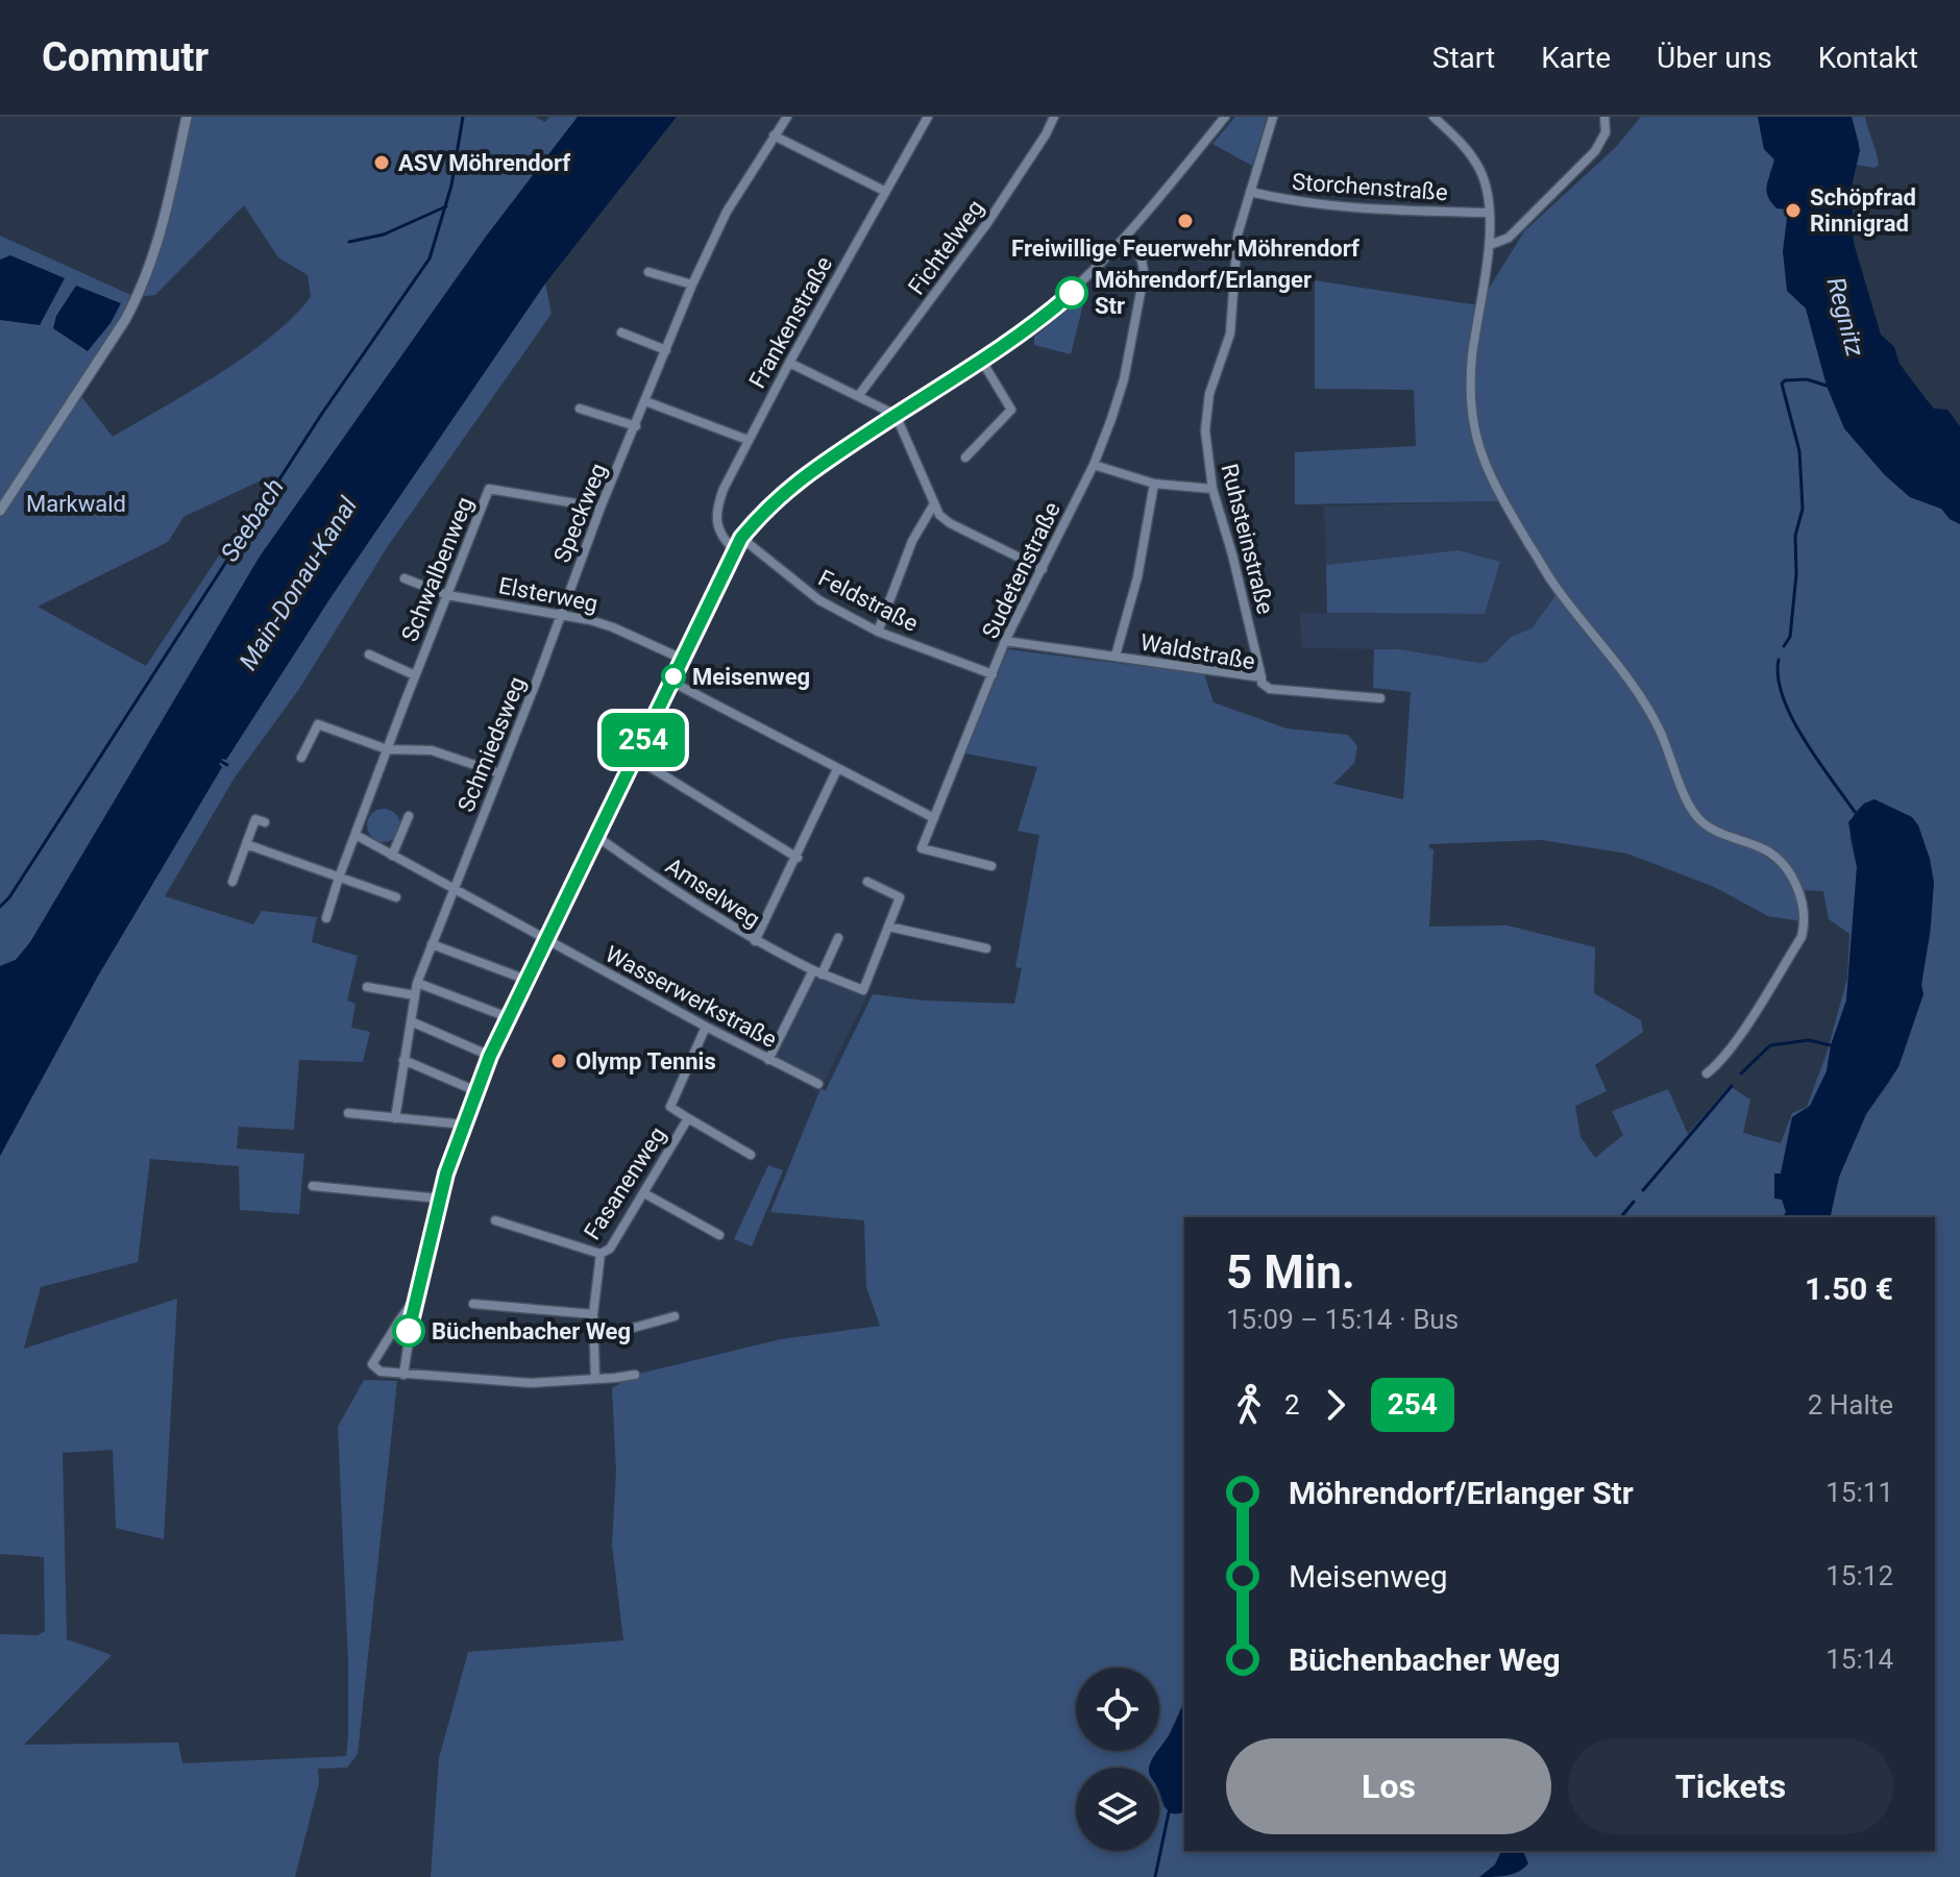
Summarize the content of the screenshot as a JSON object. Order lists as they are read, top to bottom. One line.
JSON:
{"streets":{"street":["Storchenstraße","Fichtelweg","Frankenstraße","Speckweg","Ruhsteinstraße","Schwalbenweg","Sudetenstraße","Elsterweg","Feldstraße","Waldstraße","Schmiedsweg","Amselweg","Wasserwerkstraße","Fasanenweg"]},"crossings":[["Storchenstraße","Ruhsteinstraße"],["Speckweg","Schwalbenweg"],["Speckweg","Elsterweg"],["Speckweg","Schmiedsweg"],["Ruhsteinstraße","Waldstraße"],["Schwalbenweg","Elsterweg"],["Schwalbenweg","Wasserwerkstraße"],["Sudetenstraße","Feldstraße"],["Sudetenstraße","Waldstraße"],["Elsterweg","Schmiedsweg"],["Schmiedsweg","Wasserwerkstraße"],["Wasserwerkstraße","Fasanenweg"]],"water":["Regnitz","Seebach","Main-Donau-Kanal"],"parks":["Markwald"],"places":["ASV Möhrendorf","Schöpfrad Rinnigrad","Freiwillige Feuerwehr Möhrendorf","Möhrendorf/Erlanger Str","Meisenweg","Olymp Tennis","Büchenbacher Weg"],"lines":["bus line 254"],"page":{"header":"Commutr","nav":["Start","Karte","Über uns","Kontakt"],"on_map":"254","heading":["5 Min.","15:09 – 15:14 · Bus","1.50 €"],"legs":["2","254","2 Halte"],"list":[{"name":"Möhrendorf/Erlanger Str","value":"15:11"},{"name":"Meisenweg","value":"15:12"},{"name":"Büchenbacher Weg","value":"15:14"}],"buttons":["Los","Tickets"]}}
